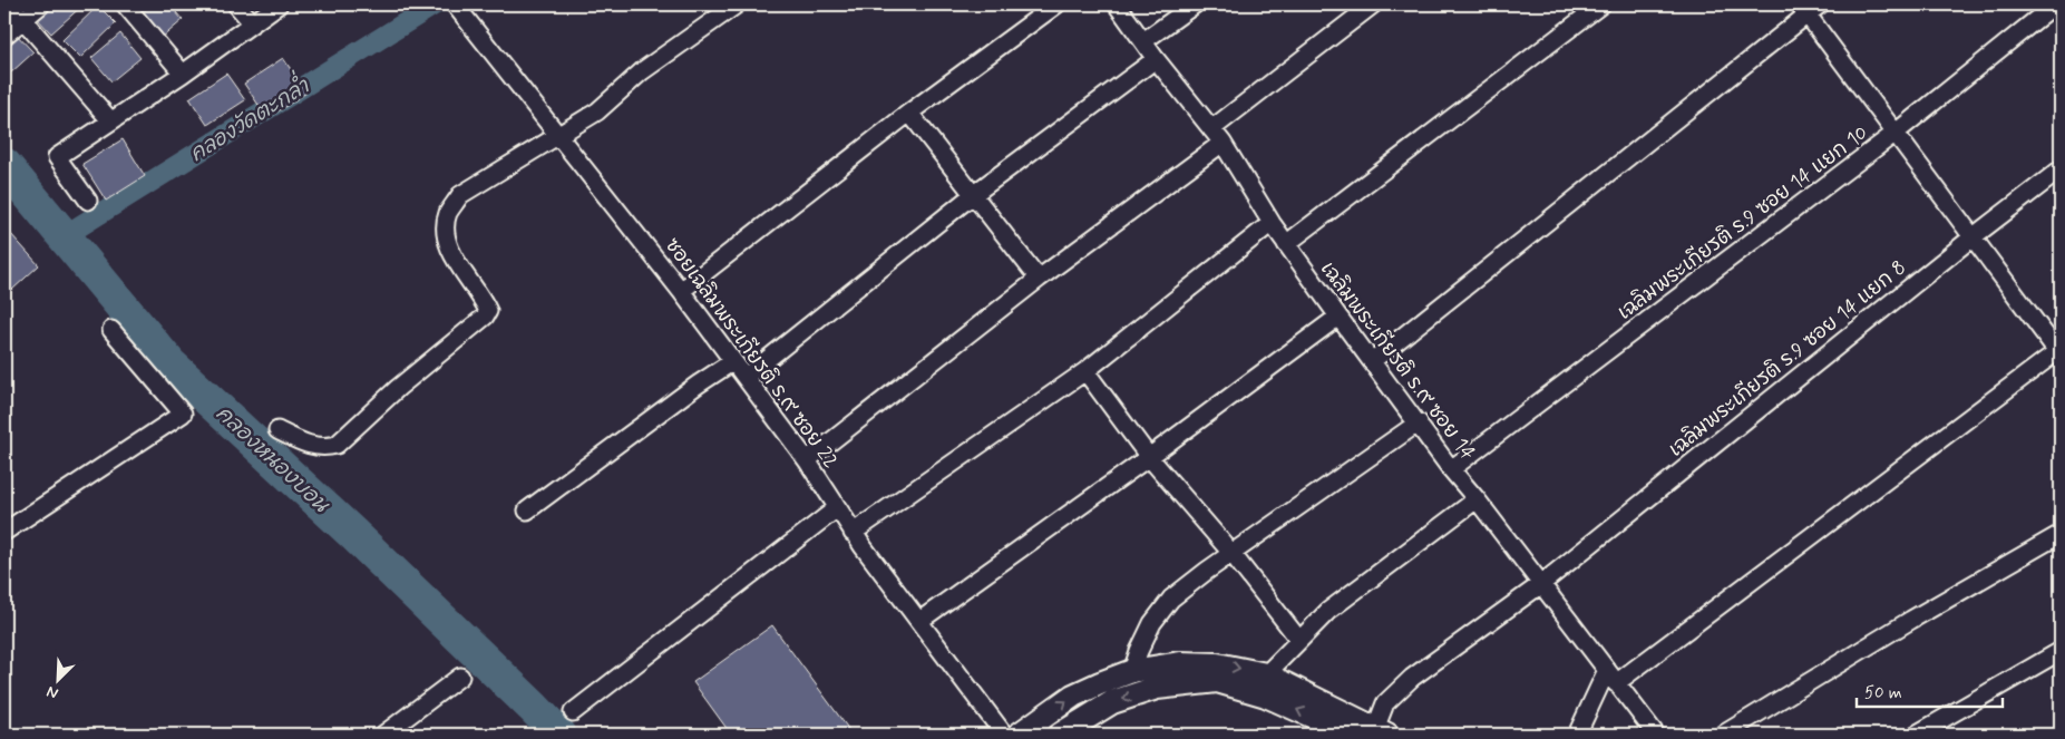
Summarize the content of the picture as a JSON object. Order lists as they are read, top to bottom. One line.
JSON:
{"streets":{"street":["เฉลิมพระเกียรติ ร.9 ซอย 14 แยก 10","ซอยเฉลิมพระเกียรติ ร.๙ ซอย 22","เฉลิมพระเกียรติ ร.9 ซอย 14 แยก 8","เฉลิมพระเกียรติ ร.๙ ซอย 14"]},"crossings":[["เฉลิมพระเกียรติ ร.9 ซอย 14 แยก 10","เฉลิมพระเกียรติ ร.๙ ซอย 14"],["เฉลิมพระเกียรติ ร.9 ซอย 14 แยก 8","เฉลิมพระเกียรติ ร.๙ ซอย 14"]],"water":["คลองวัดตะกล่ำ","คลองหนองบอน"],"scale_bar":"50 m","north":"bottom left"}
